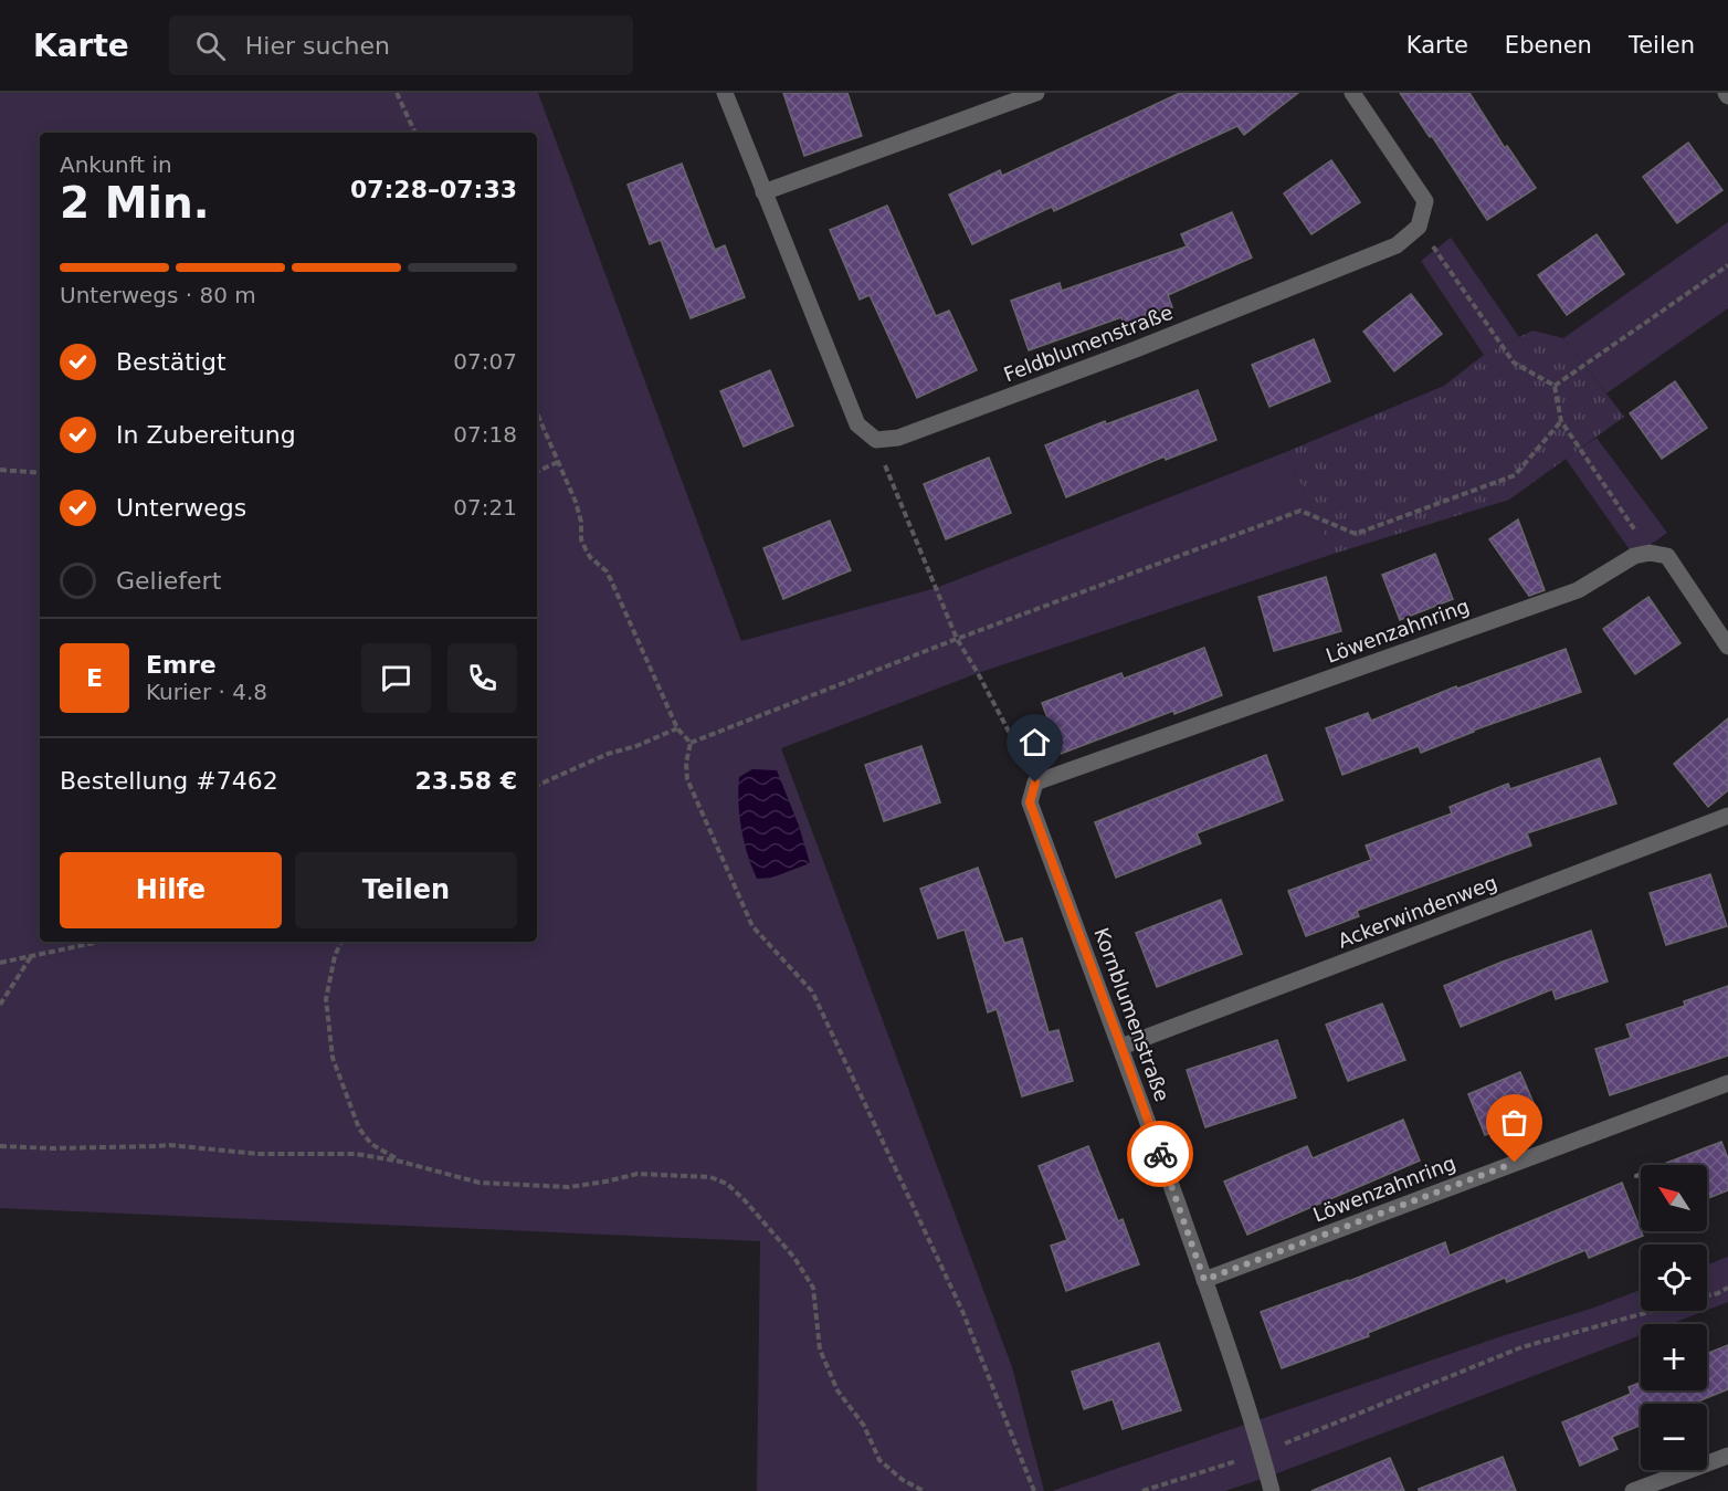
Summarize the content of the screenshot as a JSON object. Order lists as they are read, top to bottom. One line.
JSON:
{"streets":{"street":["Feldblumenstraße","Löwenzahnring","Ackerwindenweg","Kornblumenstraße"]},"crossings":[["Löwenzahnring","Kornblumenstraße"],["Ackerwindenweg","Kornblumenstraße"]],"north":"top left","page":{"header":"Karte","search":"Hier suchen","nav":["Karte","Ebenen","Teilen"],"heading":["2 Min.","Ankunft in","07:28–07:33"],"panel":["Emre","Kurier · 4.8","Bestellung #7462","23.58 €"],"bar":"Unterwegs · 80 m","list":[["Bestätigt","07:07"],["In Zubereitung","07:18"],["Unterwegs","07:21"],"Geliefert"],"round":"E","buttons":["Hilfe","Teilen"],"map_buttons":["+","−"]}}
